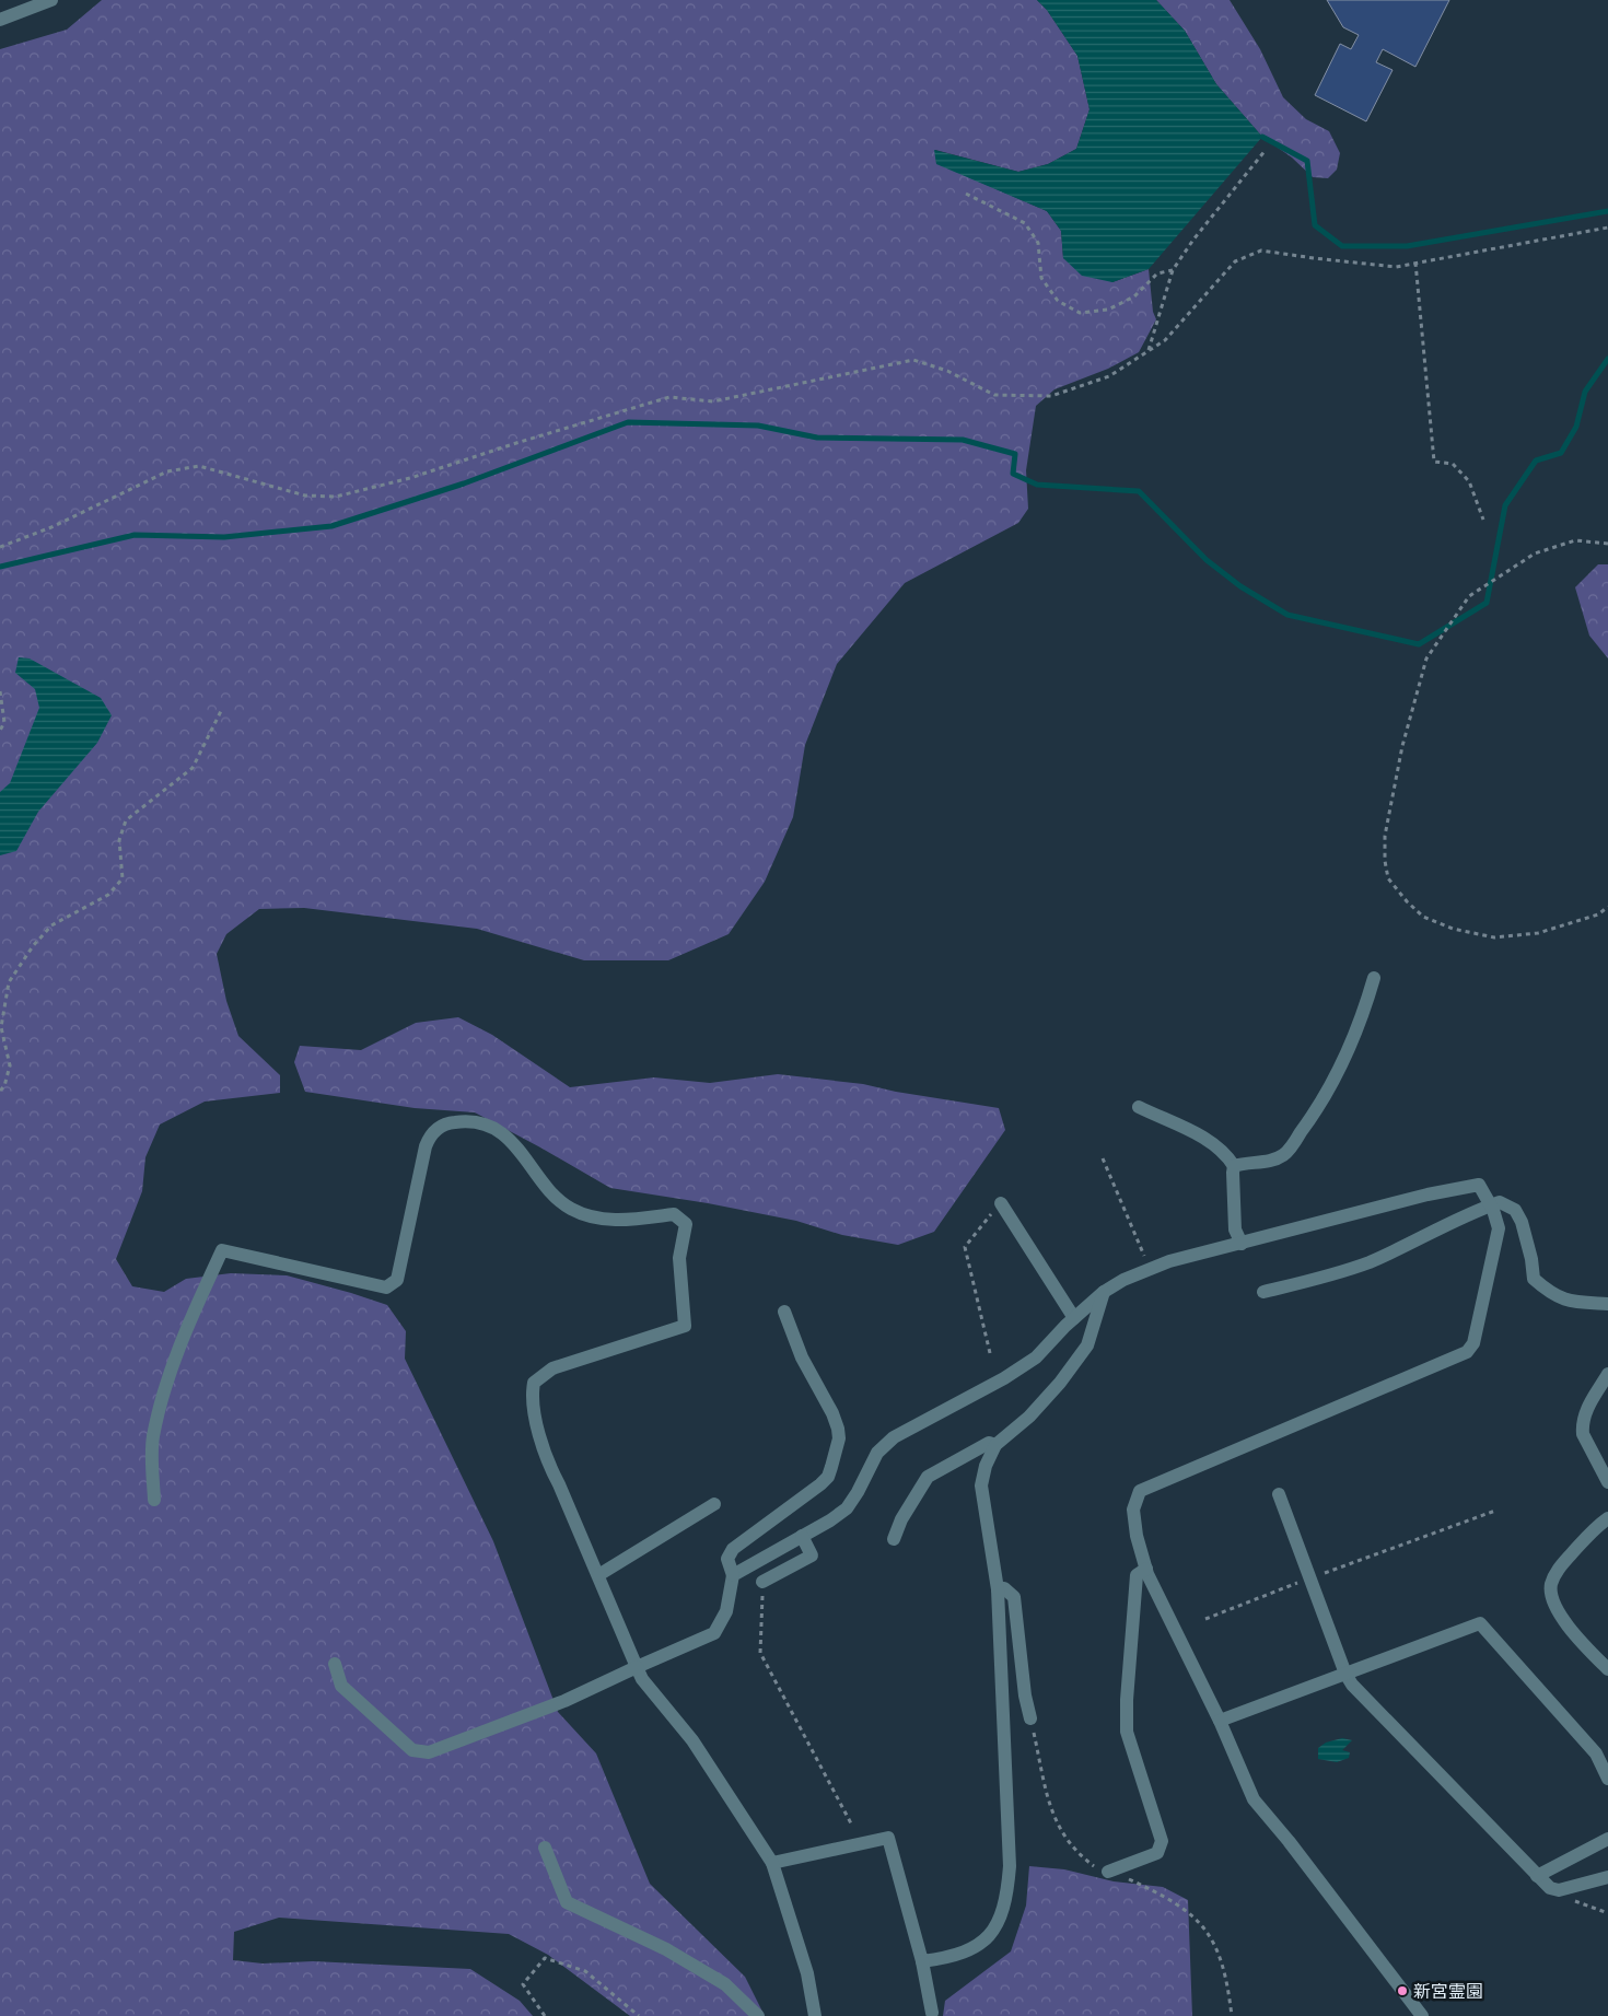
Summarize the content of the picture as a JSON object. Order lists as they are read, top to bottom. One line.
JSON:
{"places":["新宮霊園"]}
